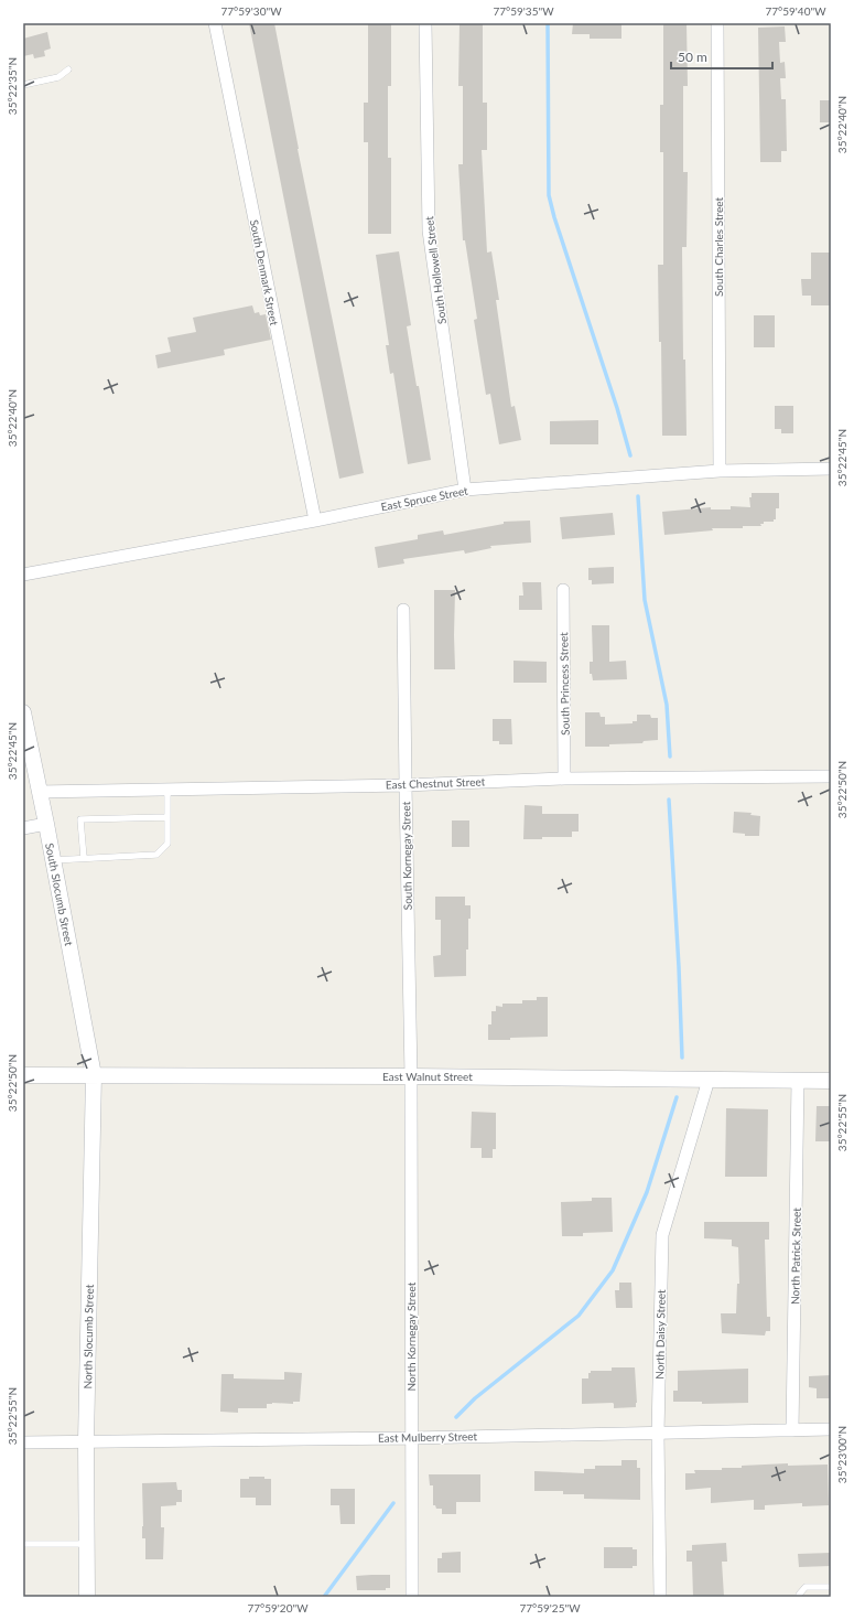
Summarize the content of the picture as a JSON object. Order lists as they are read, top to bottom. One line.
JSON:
{"streets":{"street":["South Charles Street","South Hollowell Street","South Denmark Street","East Spruce Street","South Princess Street","East Chestnut Street","South Kornegay Street","South Slocumb Street","East Walnut Street","North Patrick Street","North Daisy Street","North Slocumb Street","North Kornegay Street","East Mulberry Street"]},"crossings":[["South Charles Street","East Spruce Street"],["South Hollowell Street","East Spruce Street"],["South Denmark Street","East Spruce Street"],["South Princess Street","East Chestnut Street"],["East Chestnut Street","South Kornegay Street"],["East Chestnut Street","South Slocumb Street"],["South Kornegay Street","East Walnut Street"],["South Kornegay Street","North Kornegay Street"],["South Slocumb Street","East Walnut Street"],["South Slocumb Street","North Slocumb Street"],["East Walnut Street","North Patrick Street"],["East Walnut Street","North Daisy Street"],["East Walnut Street","North Slocumb Street"],["East Walnut Street","North Kornegay Street"],["North Patrick Street","East Mulberry Street"],["North Daisy Street","East Mulberry Street"],["North Slocumb Street","East Mulberry Street"],["North Kornegay Street","East Mulberry Street"]],"scale_bar":"50 m","coordinates":["77°59'30\"W","77°59'35\"W","77°59'40\"W","35°22'35\"N","35°22'40\"N","35°22'45\"N","35°22'50\"N","35°22'55\"N","35°23'00\"N","77°59'20\"W","77°59'25\"W"]}
